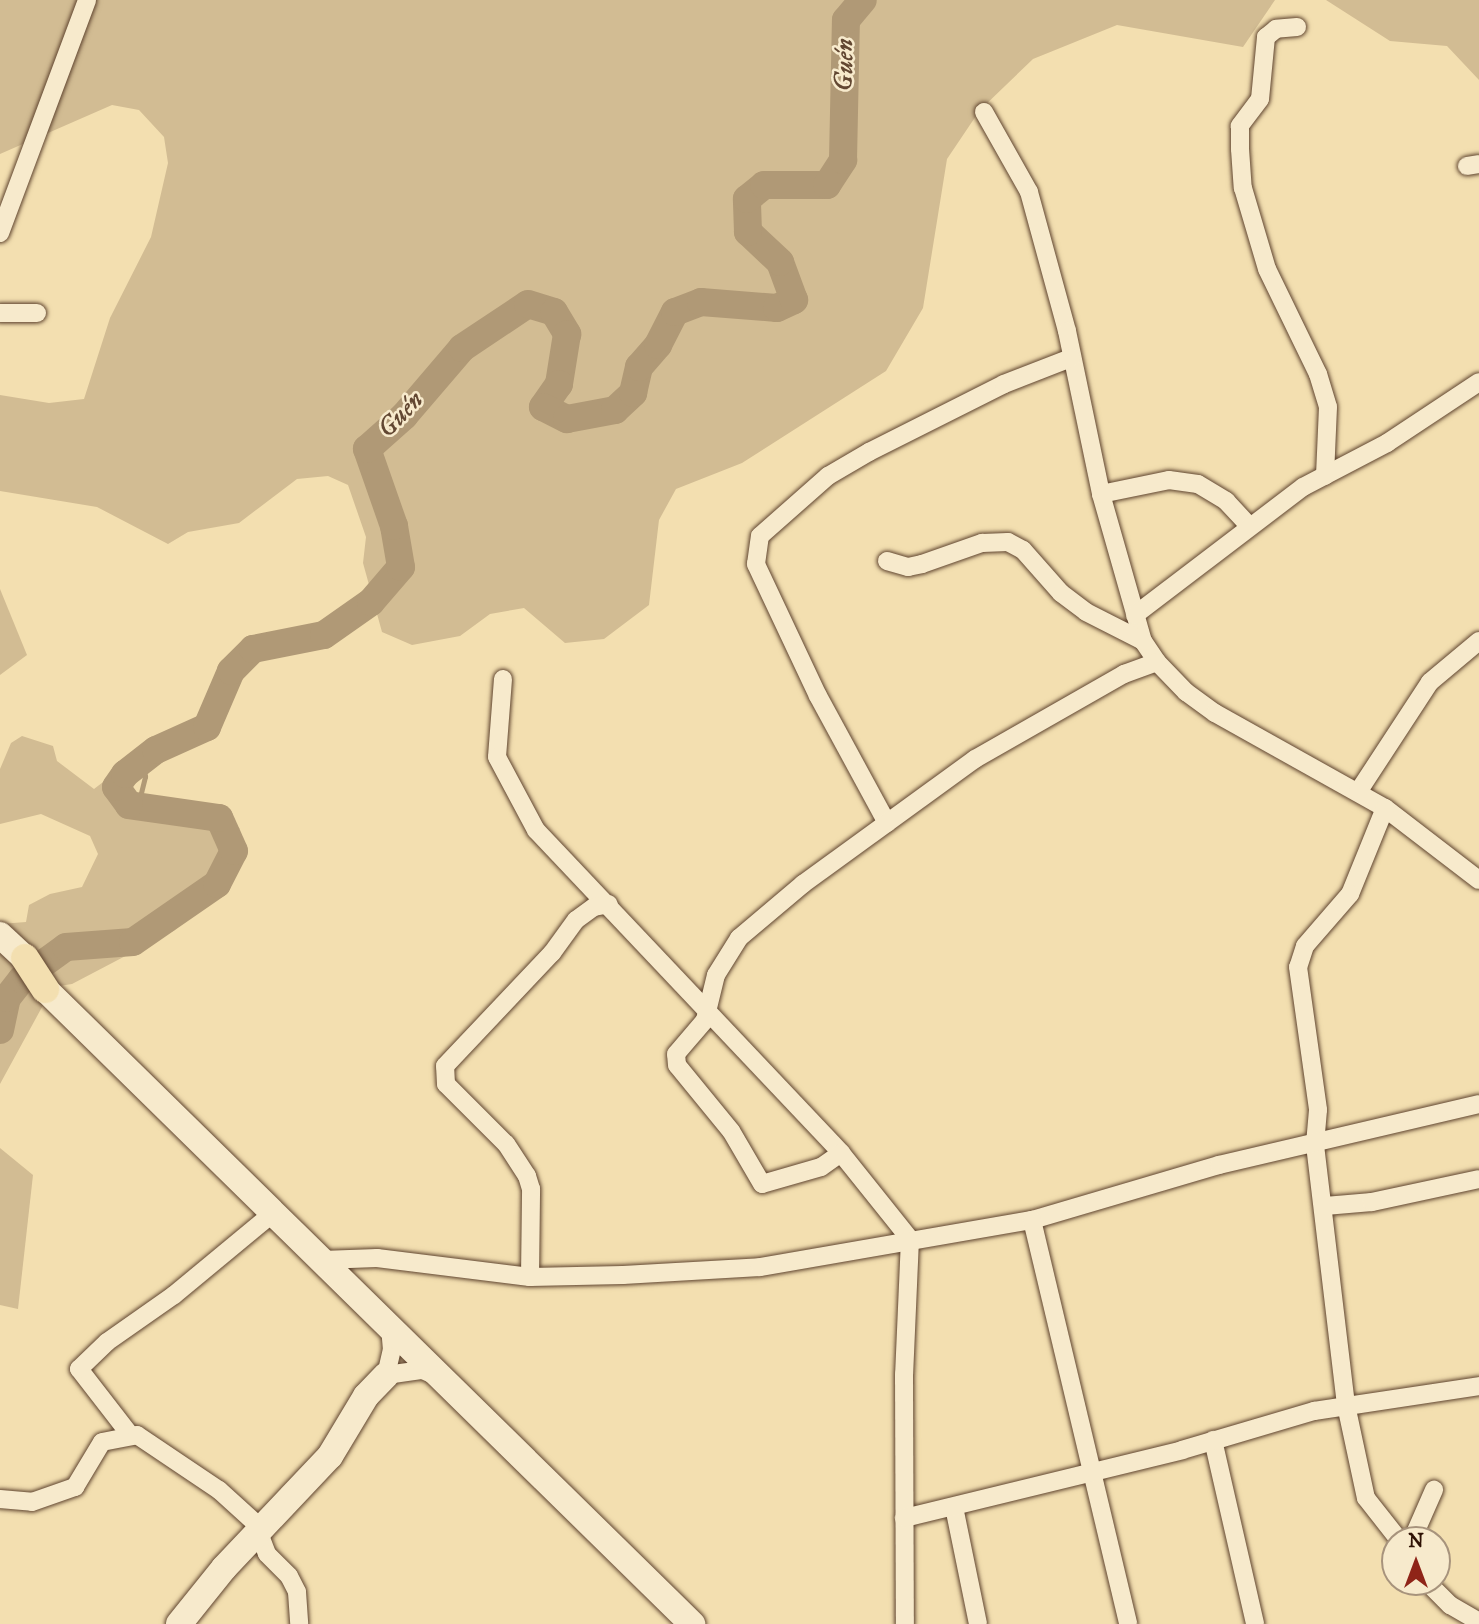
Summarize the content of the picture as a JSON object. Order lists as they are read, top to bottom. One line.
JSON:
{"water":["Guén"],"north":"top"}
